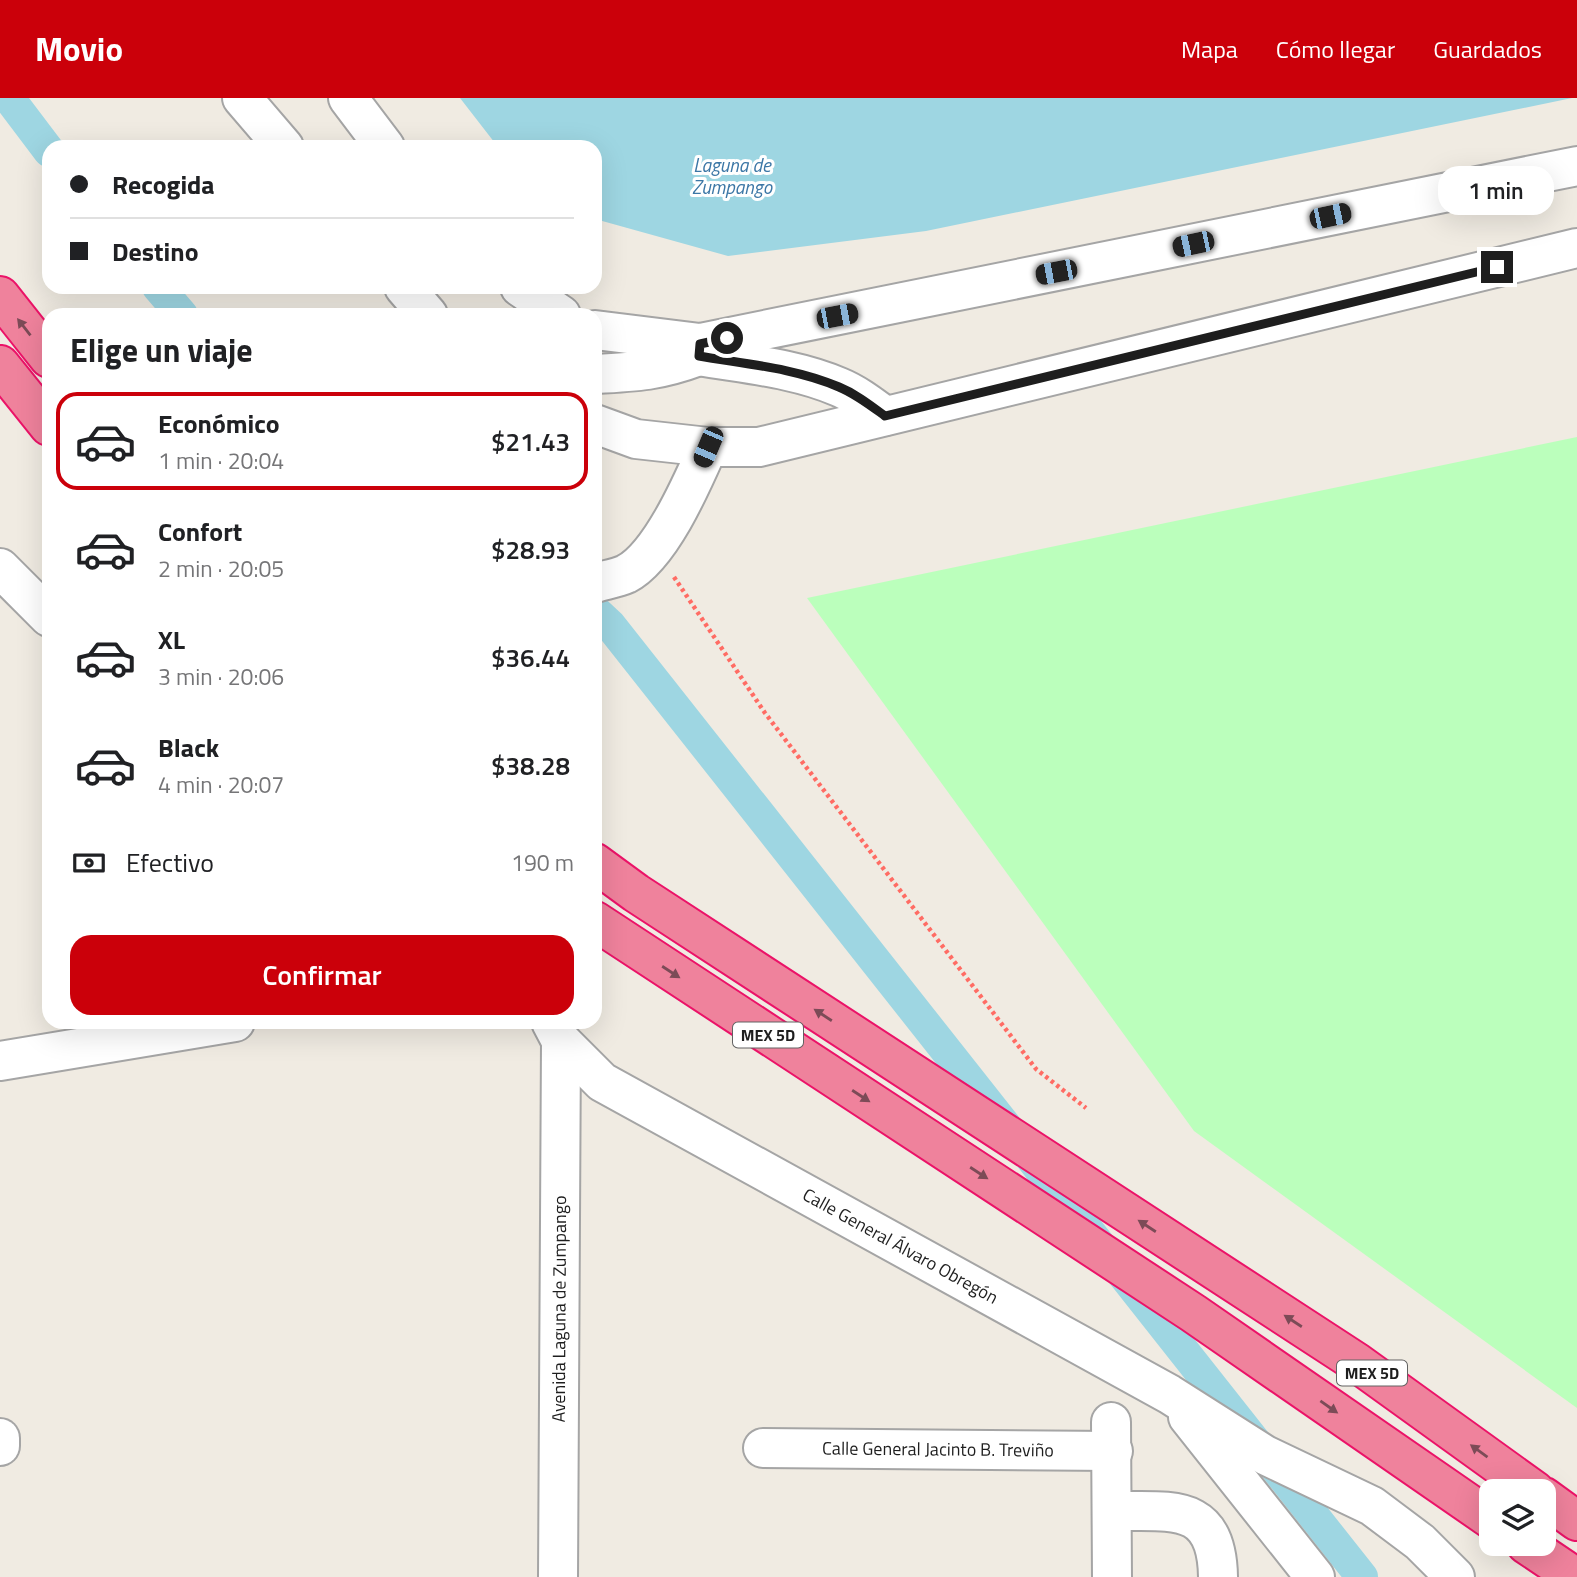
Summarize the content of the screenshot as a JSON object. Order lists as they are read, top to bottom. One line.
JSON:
{"streets":{"highway":["MEX 5D"],"street":["Calle General Álvaro Obregón","Avenida Laguna de Zumpango","Calle General Jacinto B. Treviño"]},"crossings":[["Calle General Álvaro Obregón","Avenida Laguna de Zumpango"]],"water":["Laguna de Zumpango"],"page":{"header":"Movio","nav":["Mapa","Cómo llegar","Guardados"],"banner":["Recogida","Destino"],"bubble":"1 min","heading":"Elige un viaje","list":[{"name":"Económico","note":"1 min · 20:04","value":"$21.43"},{"name":"Confort","note":"2 min · 20:05","value":"$28.93"},{"name":"XL","note":"3 min · 20:06","value":"$36.44"},{"name":"Black","note":"4 min · 20:07","value":"$38.28"}],"pay":["Efectivo","190 m"],"buttons":"Confirmar"}}
